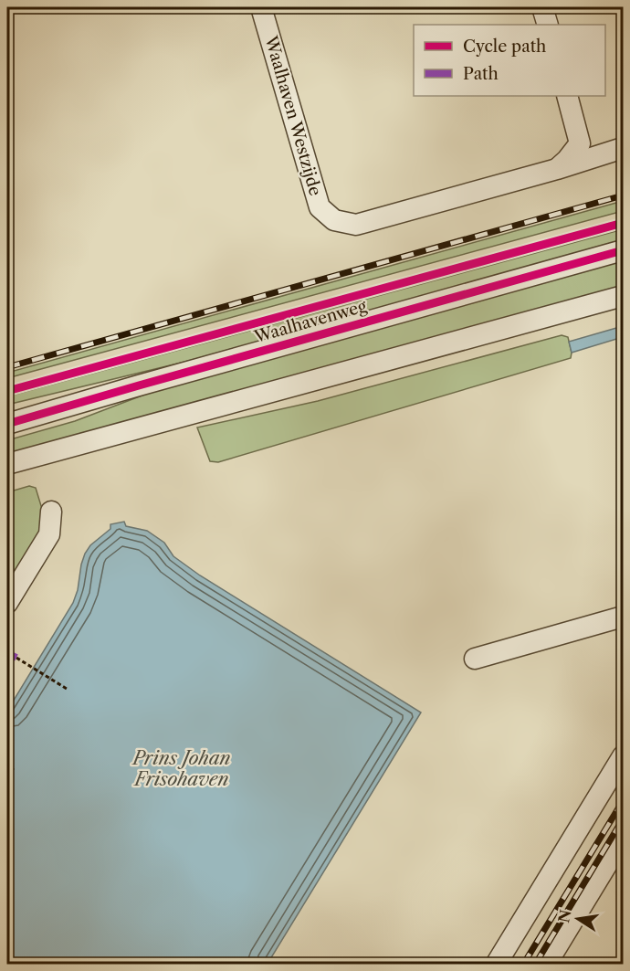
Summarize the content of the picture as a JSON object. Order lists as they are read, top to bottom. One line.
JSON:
{"streets":{"street":["Waalhaven Westzijde","Waalhavenweg"]},"water":["Prins Johan Frisohaven"],"legend":["Cycle path","Path"],"north":"left"}
